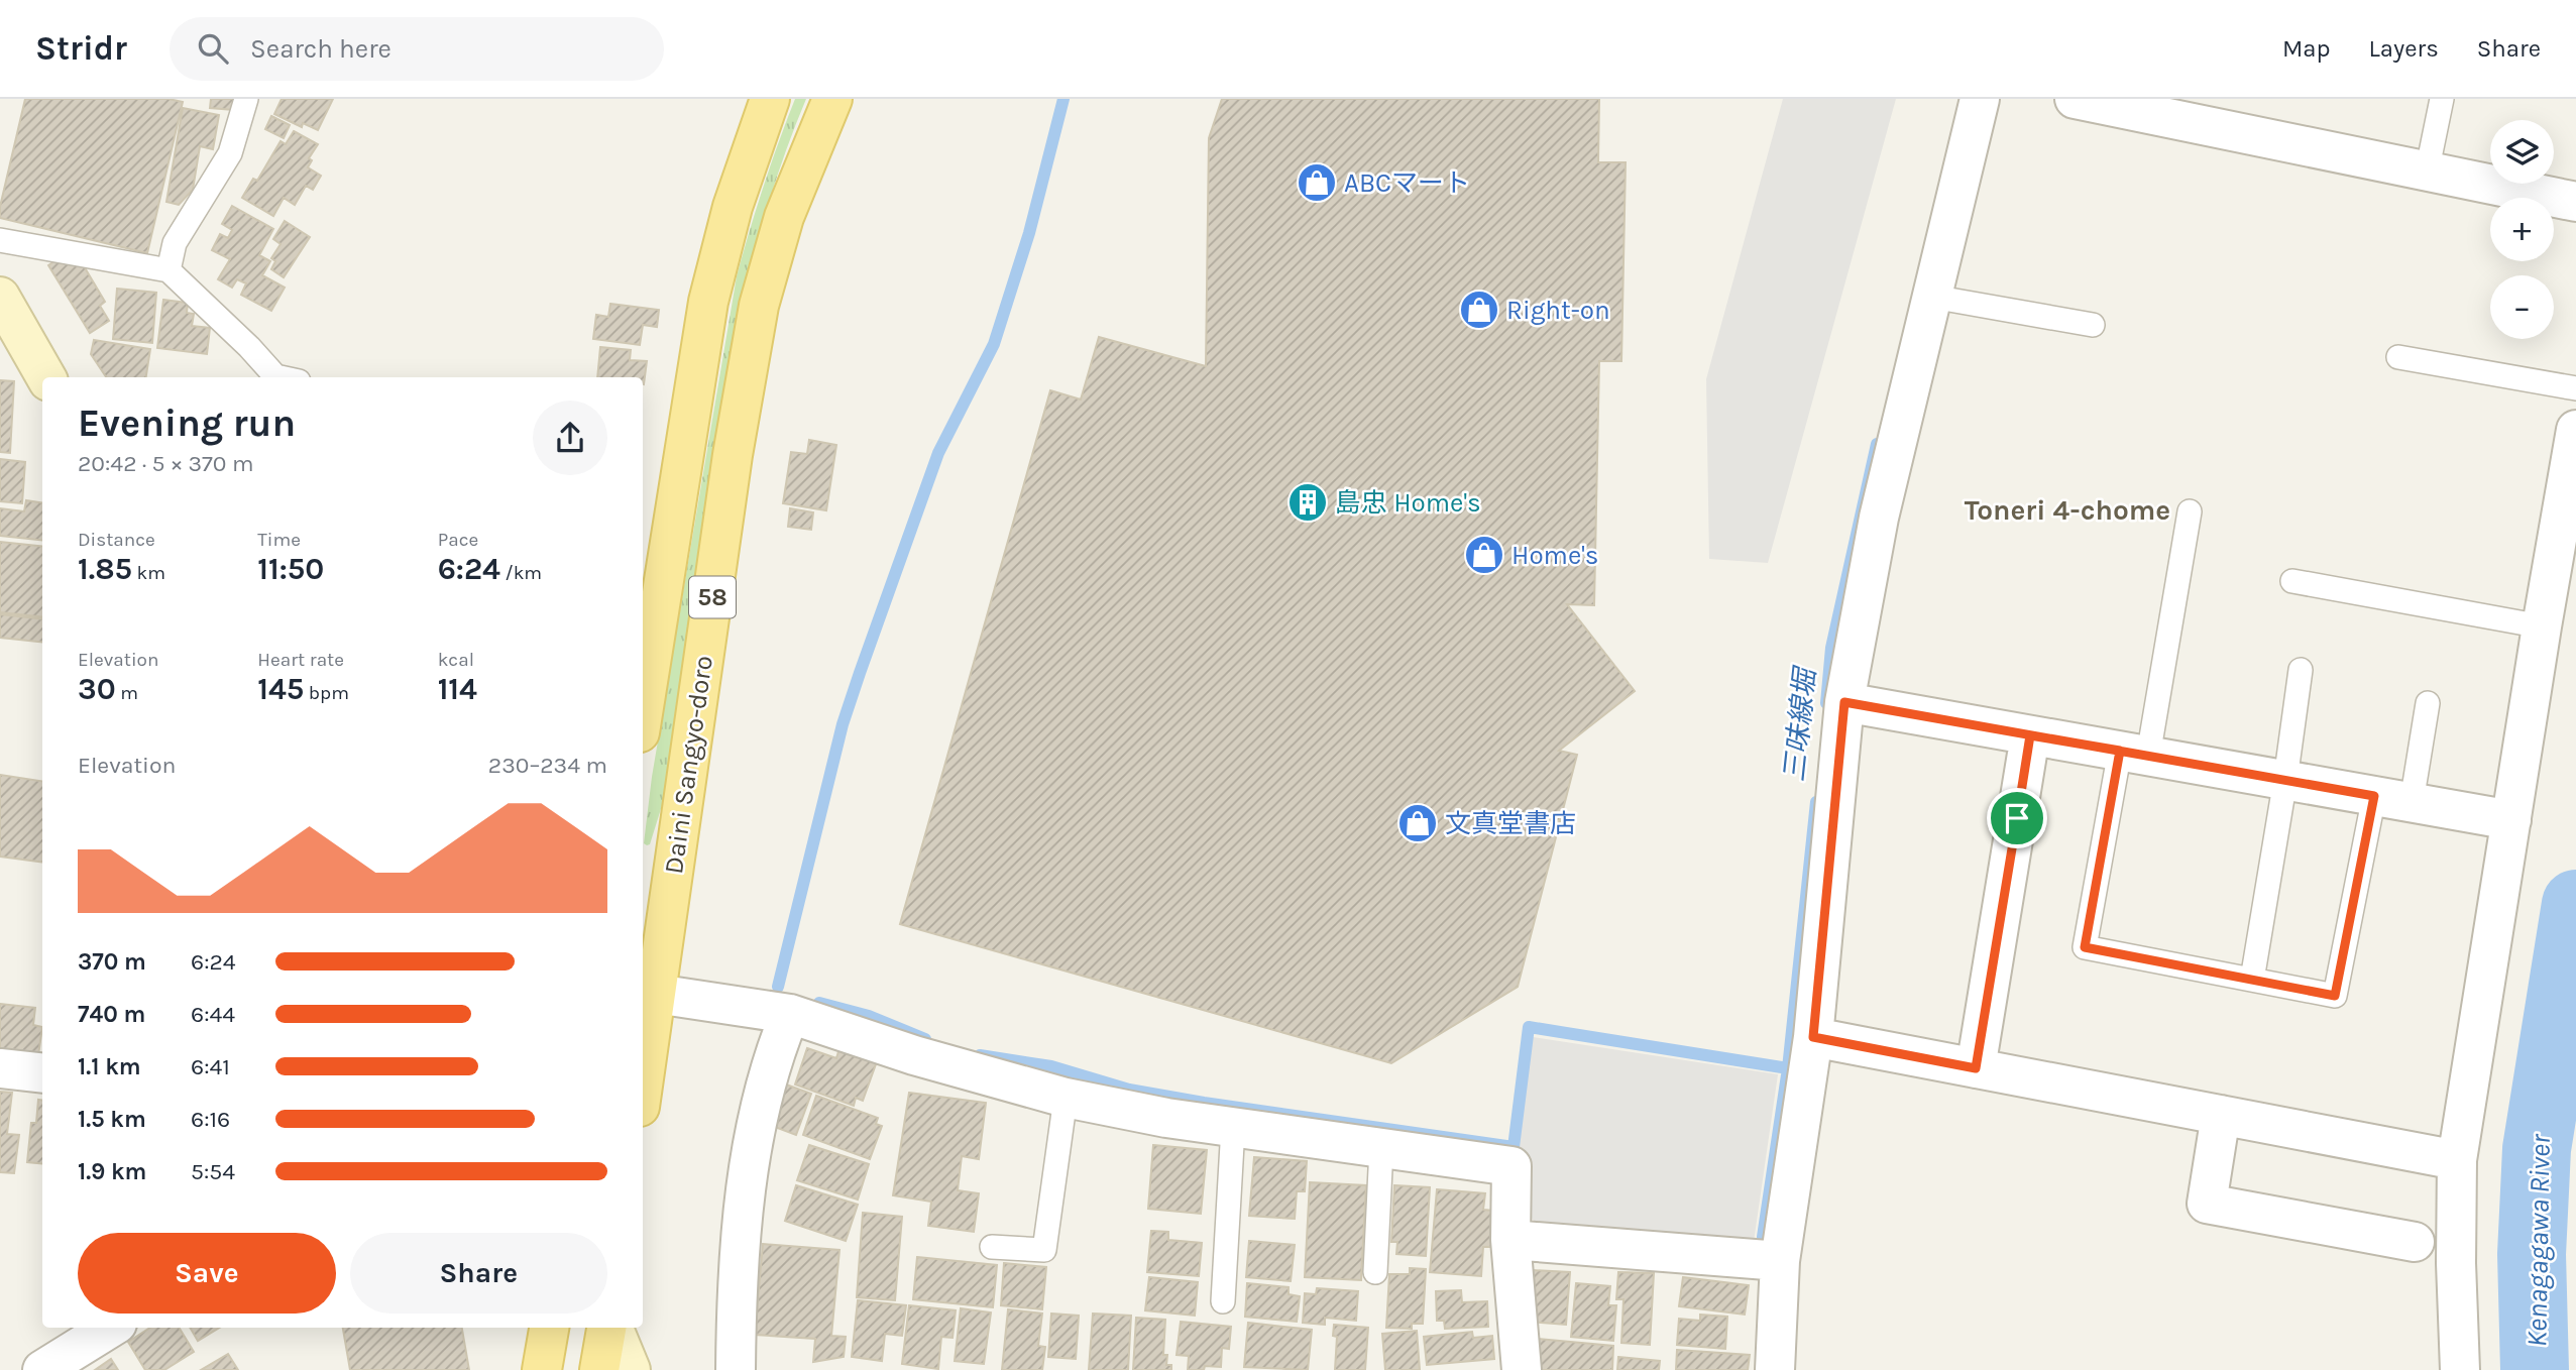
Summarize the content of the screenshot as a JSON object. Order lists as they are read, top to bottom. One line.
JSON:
{"streets":{"main road":["58","Daini Sangyo-doro"]},"districts":["Toneri 4-chome"],"water":["三味線堀","Kenagagawa River"],"places":{"shop":["ABCマート","Right-on","Home's","文真堂書店"],"building":["島忠 Home's"]},"page":{"header":"Stridr","search":"Search here","nav":["Map","Layers","Share"],"map_buttons":["+","−"],"heading":["Evening run","20:42 · 5 × 370 m"],"stats":[["Distance","1.85 km"],["Time","11:50"],["Pace","6:24 /km"],["Elevation","30 m"],["Heart rate","145 bpm"],["kcal","114"]],"chart":["Elevation","230–234 m"],"list":[{"name":"370 m","note":"6:24"},{"name":"740 m","note":"6:44"},{"name":"1.1 km","note":"6:41"},{"name":"1.5 km","note":"6:16"},{"name":"1.9 km","note":"5:54"}],"buttons":["Save","Share"]}}
